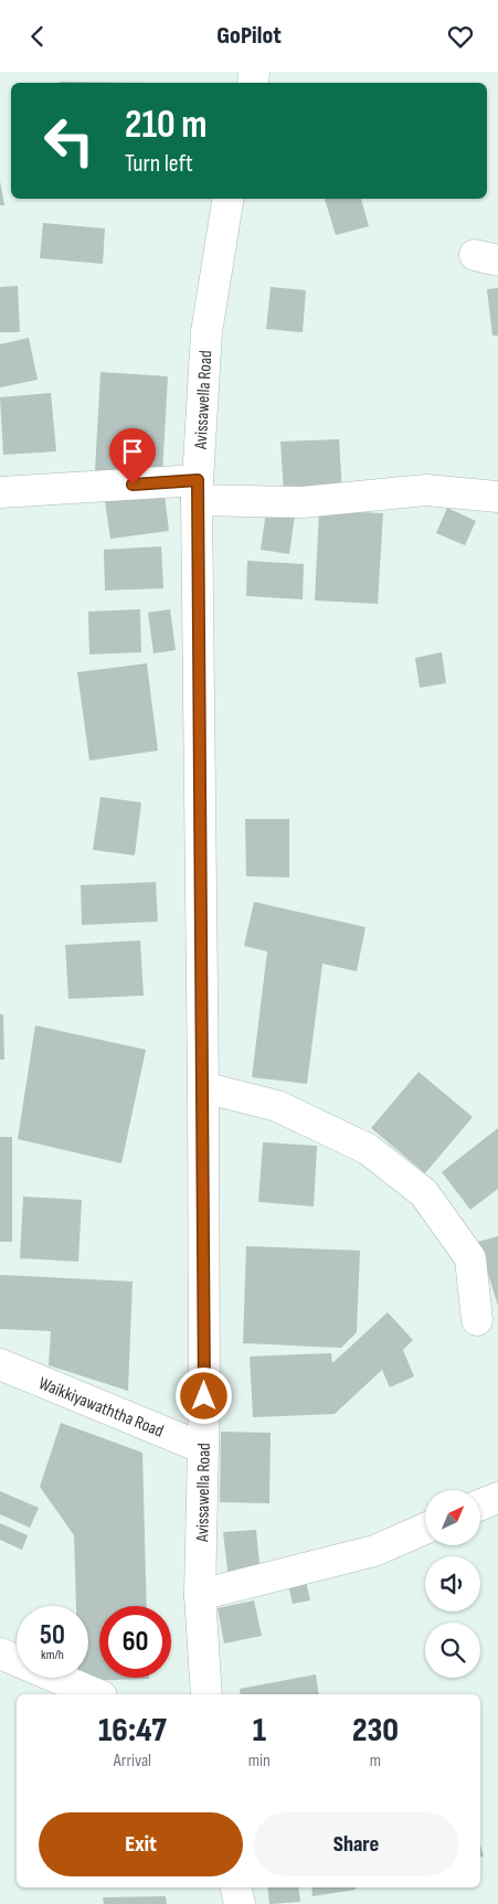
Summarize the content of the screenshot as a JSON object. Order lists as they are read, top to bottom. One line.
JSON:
{"streets":{"main road":["Avissawella Road","Waikkiyawaththa Road"]},"crossings":[["Avissawella Road","Waikkiyawaththa Road"]],"north":"top right","page":{"header":"GoPilot","turn":["210 m","Turn left"],"speed":"50 km/h","limit":"60","eta":["16:47","Arrival","1","min","230","m"],"buttons":["Exit","Share"]}}
